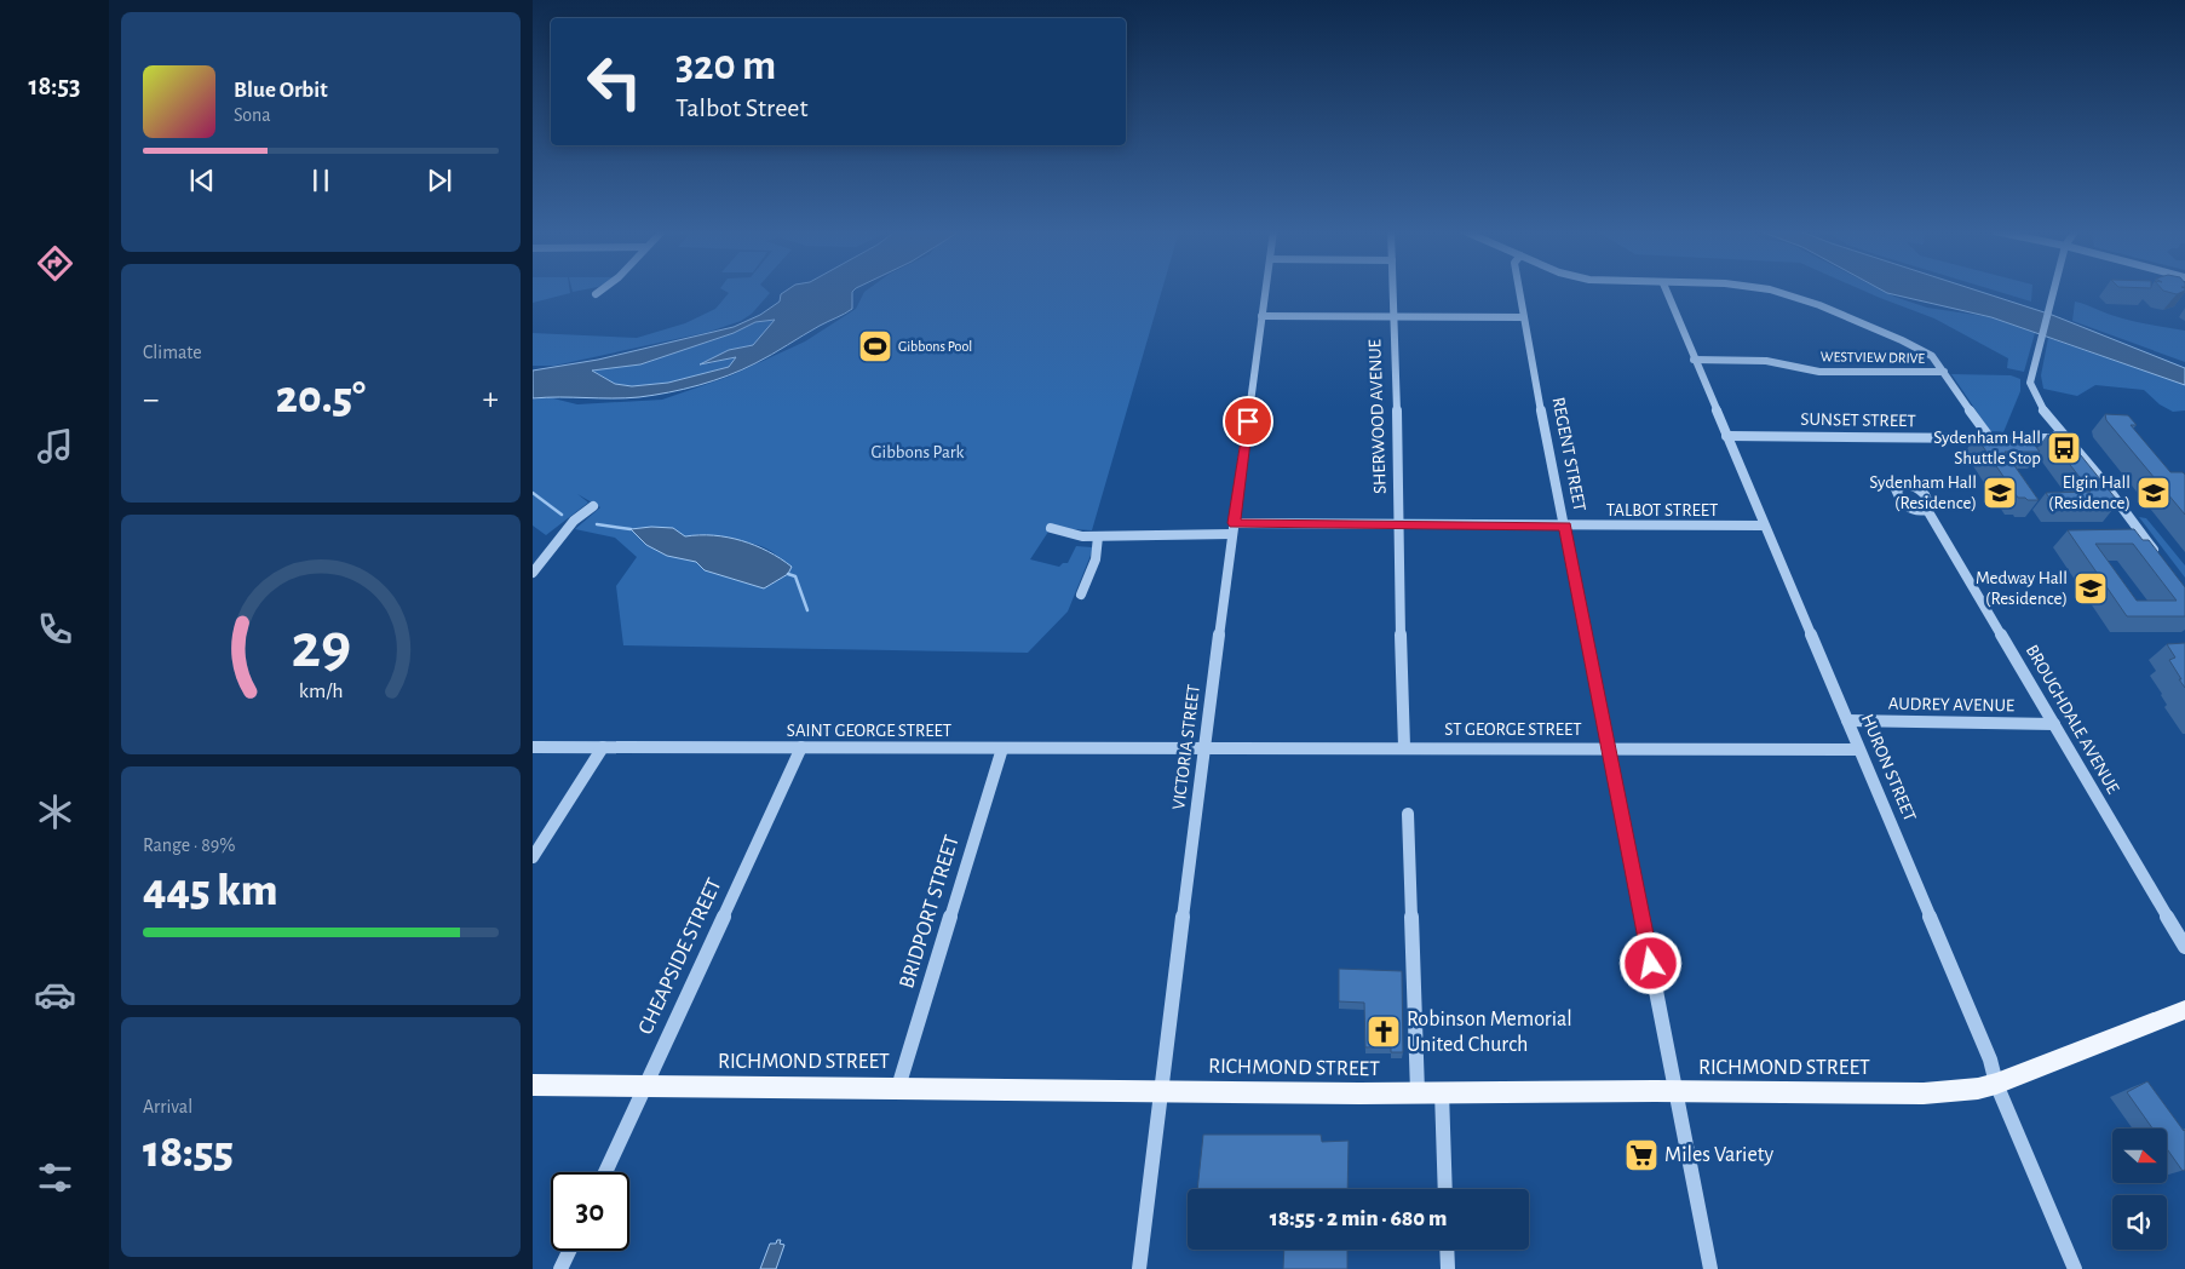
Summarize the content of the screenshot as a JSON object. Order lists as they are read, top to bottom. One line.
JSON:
{"streets":{"main road":["RICHMOND STREET"],"street":["WESTVIEW DRIVE","SHERWOOD AVENUE","SUNSET STREET","REGENT STREET","TALBOT STREET","AUDREY AVENUE","BROUGHDALE AVENUE","ST GEORGE STREET","SAINT GEORGE STREET","VICTORIA STREET","HURON STREET","BRIDPORT STREET","CHEAPSIDE STREET"]},"crossings":[["WESTVIEW DRIVE","HURON STREET"],["SHERWOOD AVENUE","TALBOT STREET"],["SHERWOOD AVENUE","ST GEORGE STREET"],["SUNSET STREET","HURON STREET"],["REGENT STREET","TALBOT STREET"],["REGENT STREET","ST GEORGE STREET"],["REGENT STREET","RICHMOND STREET"],["TALBOT STREET","VICTORIA STREET"],["TALBOT STREET","HURON STREET"],["AUDREY AVENUE","BROUGHDALE AVENUE"],["AUDREY AVENUE","HURON STREET"],["ST GEORGE STREET","SAINT GEORGE STREET"],["ST GEORGE STREET","VICTORIA STREET"],["ST GEORGE STREET","HURON STREET"],["SAINT GEORGE STREET","VICTORIA STREET"],["SAINT GEORGE STREET","BRIDPORT STREET"],["SAINT GEORGE STREET","CHEAPSIDE STREET"],["VICTORIA STREET","RICHMOND STREET"],["HURON STREET","RICHMOND STREET"],["BRIDPORT STREET","RICHMOND STREET"],["CHEAPSIDE STREET","RICHMOND STREET"]],"parks":["Gibbons Park"],"places":{"sports":["Gibbons Pool"],"bus stop":["Sydenham Hall Shuttle Stop"],"school or university":["Sydenham Hall (Residence)","Elgin Hall (Residence)","Medway Hall (Residence)"],"church":["Robinson Memorial United Church"],"supermarket":["Miles Variety"]},"north":"right","page":{"tabs":"18:53","turn":["320 m","Talbot Street"],"song":["Blue Orbit","Sona"],"tile":["Climate",["Range · 89%","445 km"],["Arrival","18:55"]],"heat":["−","20.5°","+"],"limit":"30","trip":"18:55 · 2 min · 680 m","gauge":["29","km/h"]}}
